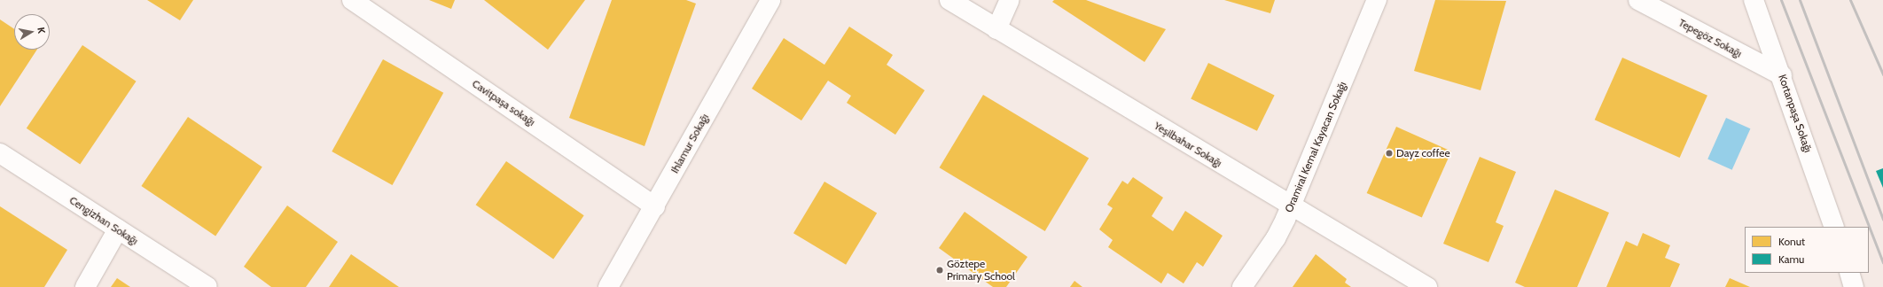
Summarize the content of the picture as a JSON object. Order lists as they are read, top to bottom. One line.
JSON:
{"streets":{"street":["Tepegöz Sokağı","Cavitpaşa sokağı","Kortanpaşa Sokağı","Ihlamur Sokağı","Yeşilbahar Sokağı","Oramiral Kemal Kayacan Sokağı","Cengizhan Sokağı"]},"crossings":[["Tepegöz Sokağı","Kortanpaşa Sokağı"],["Cavitpaşa sokağı","Ihlamur Sokağı"],["Yeşilbahar Sokağı","Oramiral Kemal Kayacan Sokağı"]],"places":["Dayz coffee","Göztepe Primary School"],"legend":["Konut","Kamu"],"north":"right"}
